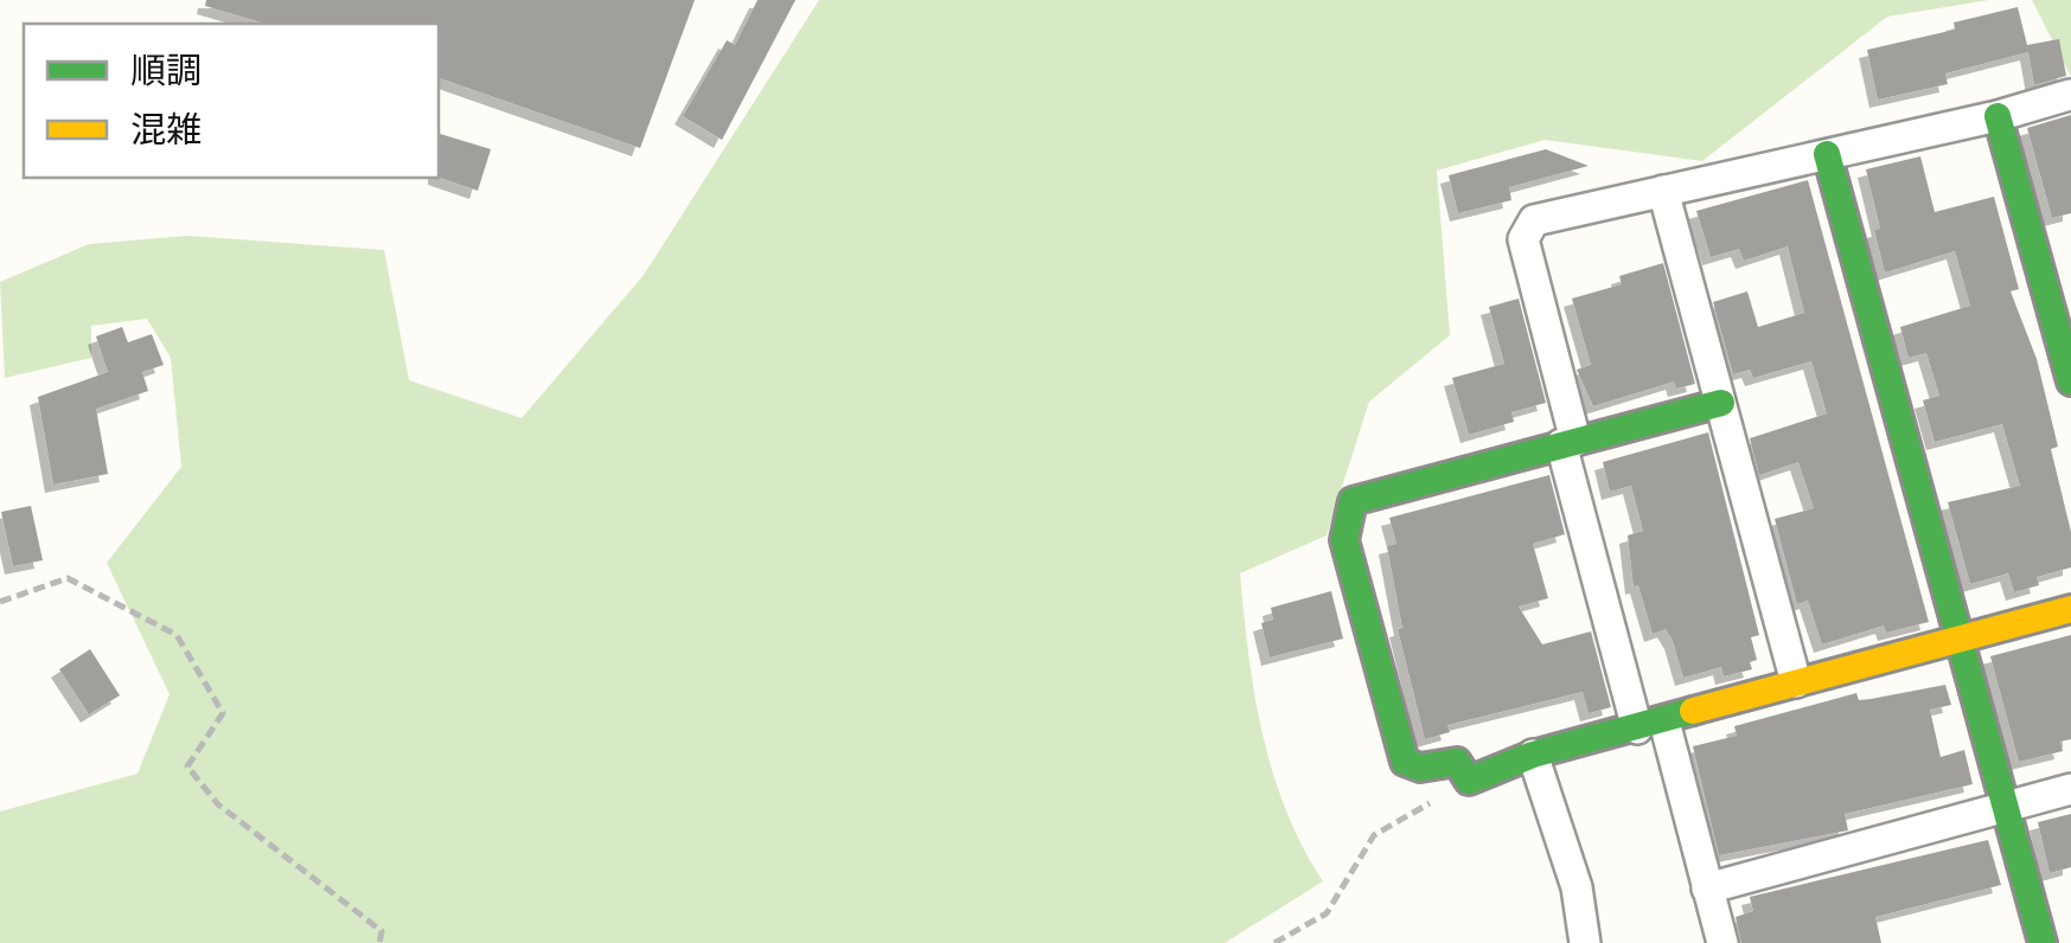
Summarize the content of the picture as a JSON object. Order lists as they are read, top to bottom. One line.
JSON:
{"legend":["順調","混雑"]}
